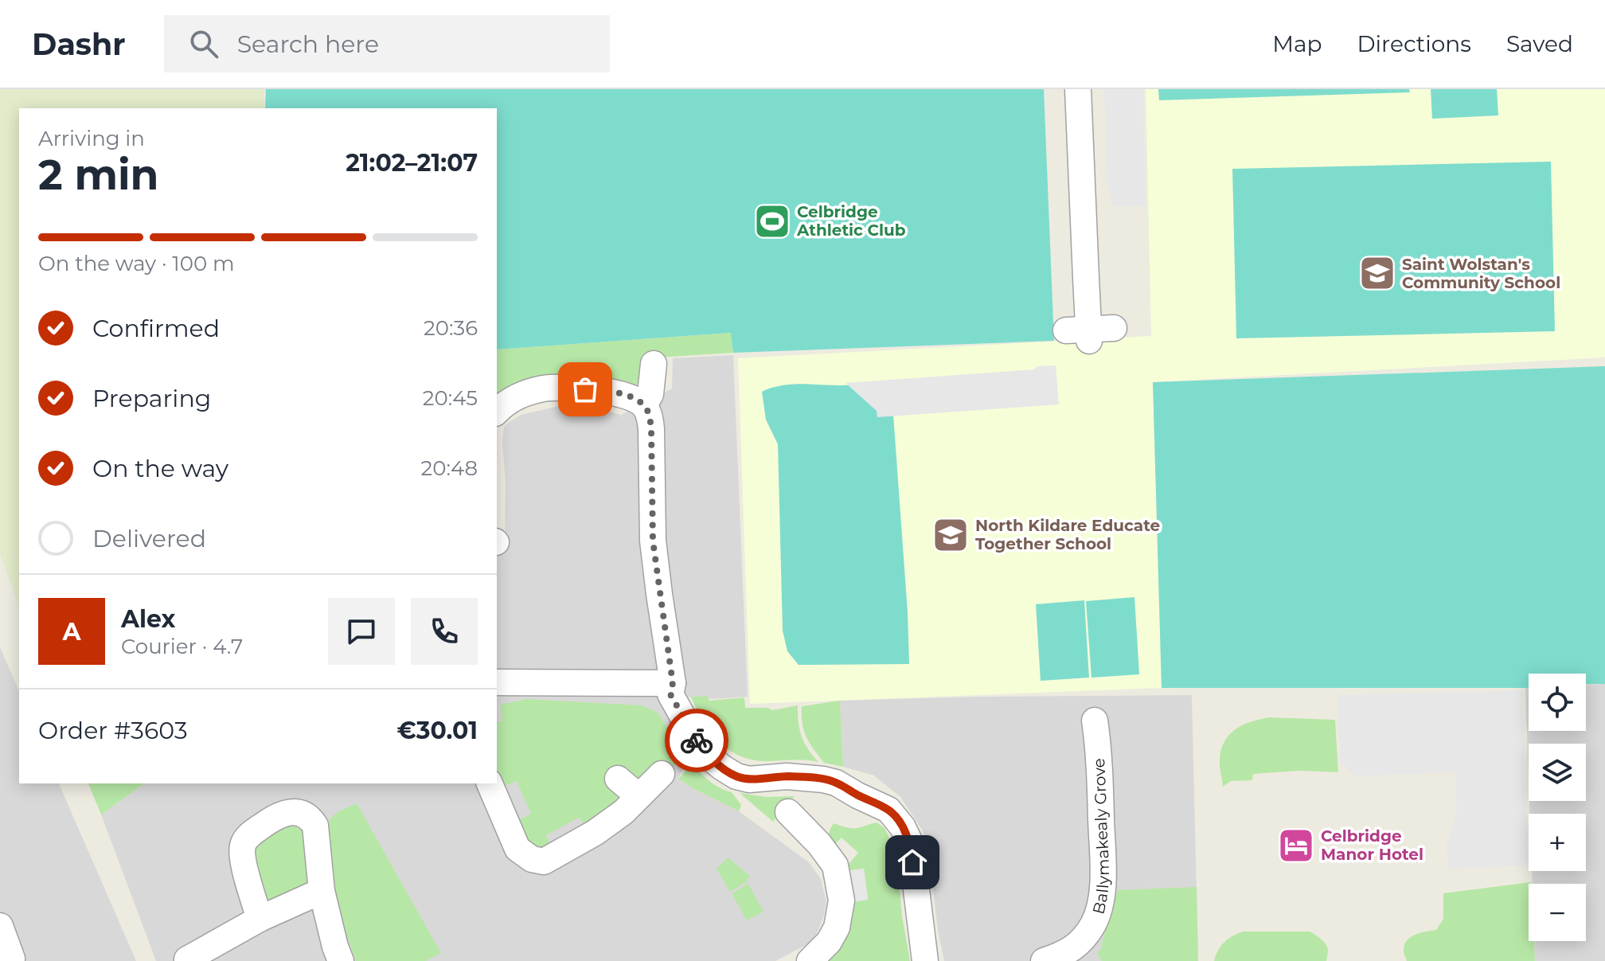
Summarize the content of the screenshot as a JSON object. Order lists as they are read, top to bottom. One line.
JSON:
{"streets":{"street":["Ballymakealy Grove"]},"places":{"sports":["Celbridge Athletic Club"],"school or university":["Saint Wolstan's Community School","North Kildare Educate Together School"],"hotel":["Celbridge Manor Hotel"]},"page":{"header":"Dashr","search":"Search here","nav":["Map","Directions","Saved"],"heading":["2 min","Arriving in","21:02–21:07"],"panel":["Alex","Courier · 4.7","Order #3603","€30.01"],"bar":"On the way · 100 m","list":[["Confirmed","20:36"],["Preparing","20:45"],["On the way","20:48"],"Delivered"],"round":"A","map_buttons":["+","−"]}}
